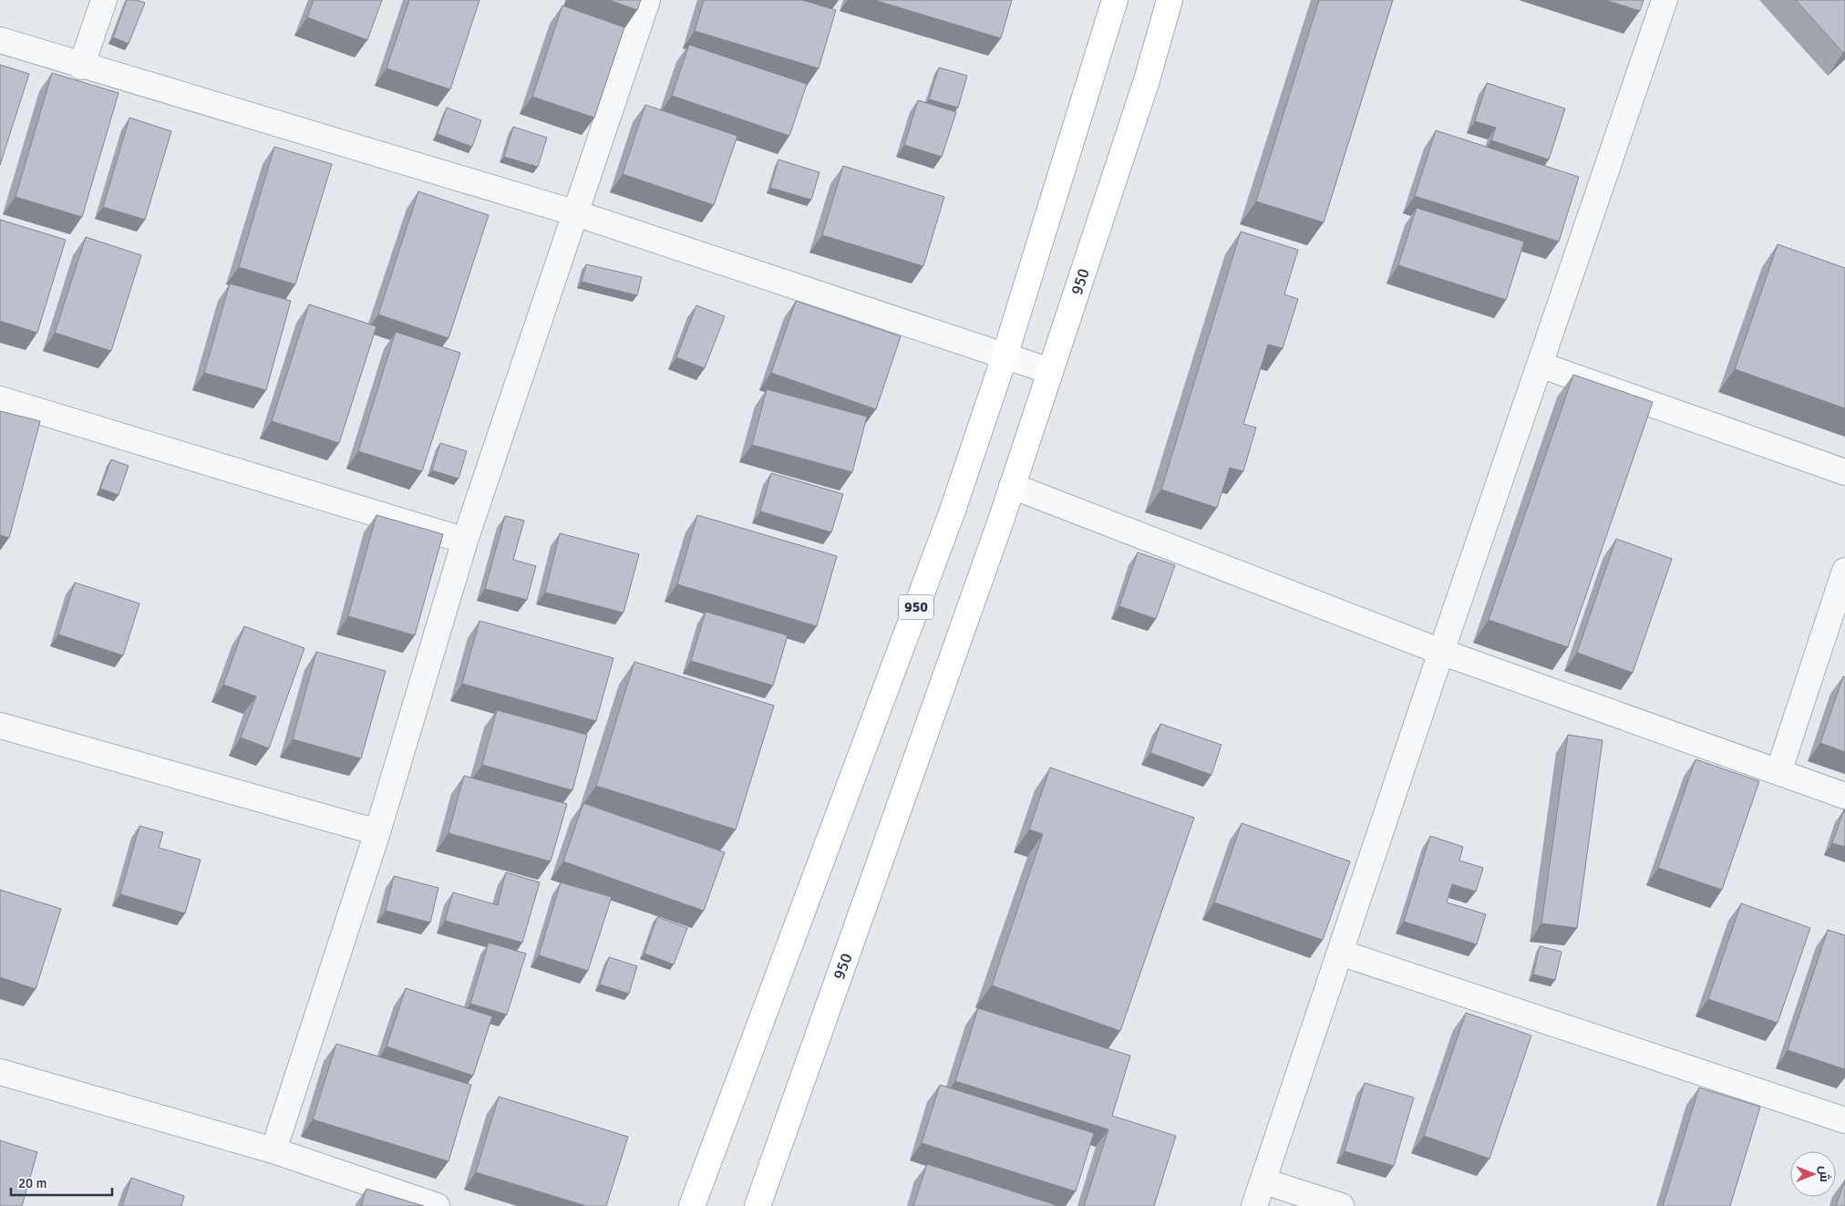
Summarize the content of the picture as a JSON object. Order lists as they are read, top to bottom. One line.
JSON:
{"streets":{"main road":["950"]},"scale_bar":"20 m","north":"right"}
